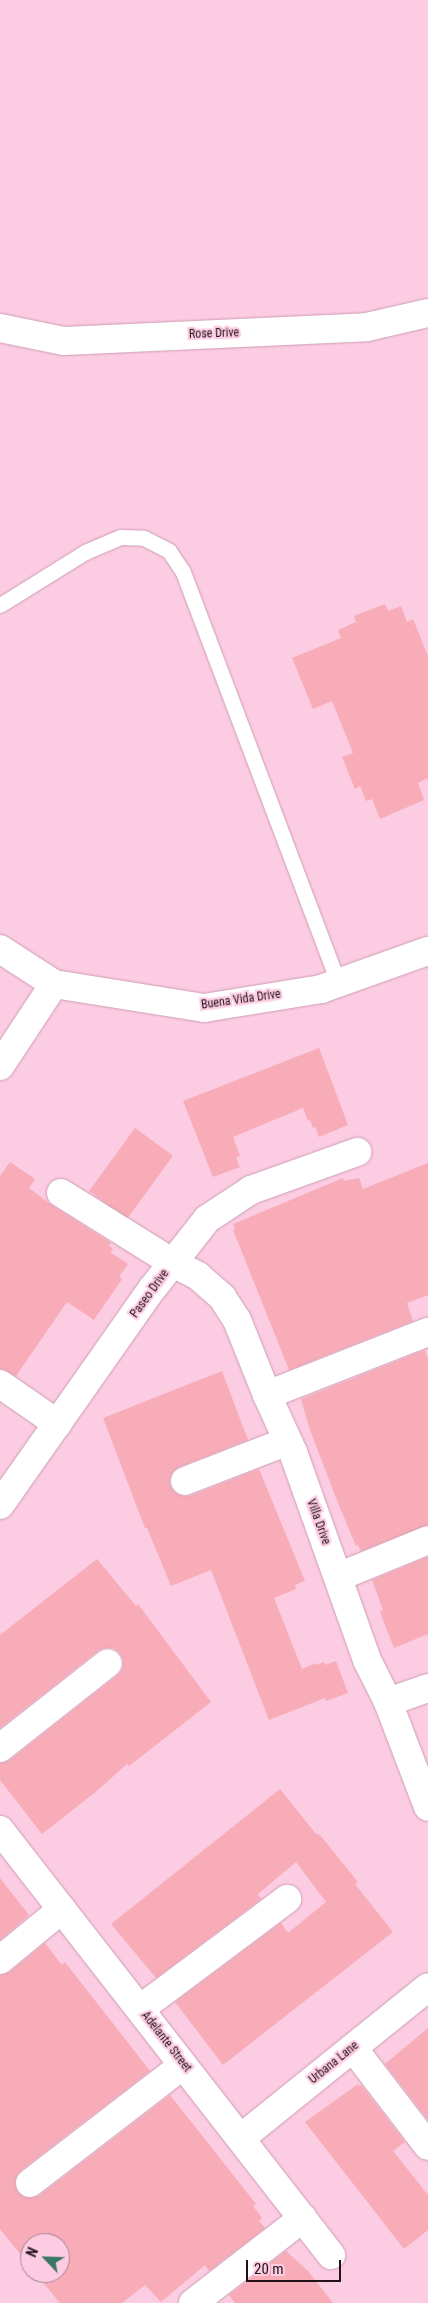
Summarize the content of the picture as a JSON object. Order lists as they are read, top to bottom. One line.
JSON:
{"streets":{"street":["Rose Drive","Buena Vida Drive","Paseo Drive","Villa Drive","Adelante Street","Urbana Lane"]},"crossings":[["Paseo Drive","Villa Drive"],["Adelante Street","Urbana Lane"]],"scale_bar":"20 m","north":"top left"}
